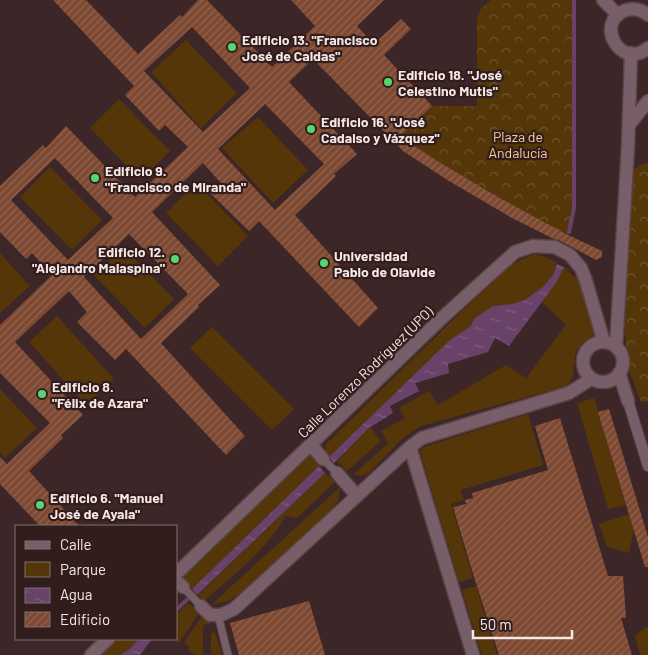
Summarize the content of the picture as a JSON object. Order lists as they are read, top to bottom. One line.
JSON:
{"streets":{"street":["Calle Lorenzo Rodríguez (UPO)"]},"parks":["Plaza de Andalucía"],"places":["Edificio 13. \"Francisco José de Caldas\"","Edificio 18. \"José Celestino Mutis\"","Edificio 16. \"José Cadalso y Vázquez\"","Edificio 9. \"Francisco de Miranda\"","Edificio 12. \"Alejandro Malaspina\"","Universidad Pablo de Olavide","Edificio 8. \"Félix de Azara\"","Edificio 6. \"Manuel José de Ayala\""],"legend":["Calle","Parque","Agua","Edificio"],"scale_bar":"50 m"}
